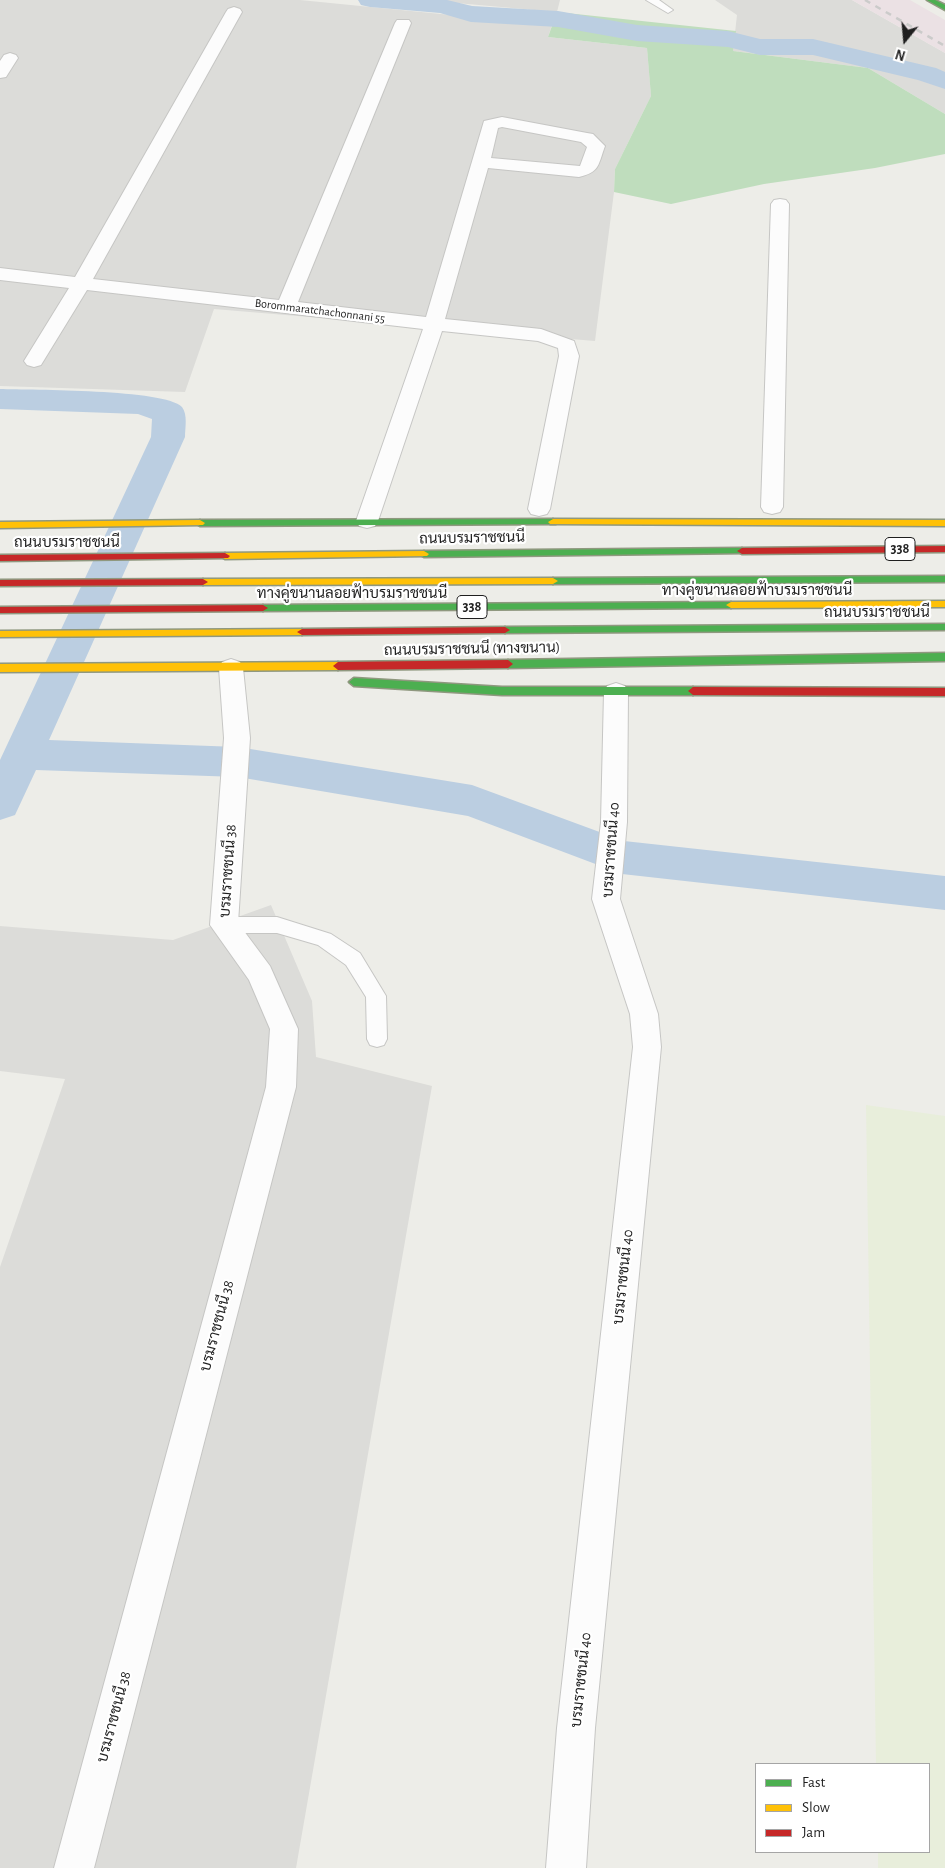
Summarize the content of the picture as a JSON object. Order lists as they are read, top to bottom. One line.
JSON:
{"streets":{"main road":["ถนนบรมราชชนนี","338","ทางคู่ขนานลอยฟ้าบรมราชชนนี","ถนนบรมราชชนนี (ทางขนาน)"],"street":["Borommaratchachonnani 55","บรมราชชนนี 40","บรมราชชนนี 38"]},"crossings":[["ถนนบรมราชชนนี (ทางขนาน)","บรมราชชนนี 38"]],"legend":["Fast","Slow","Jam"],"north":"bottom"}
